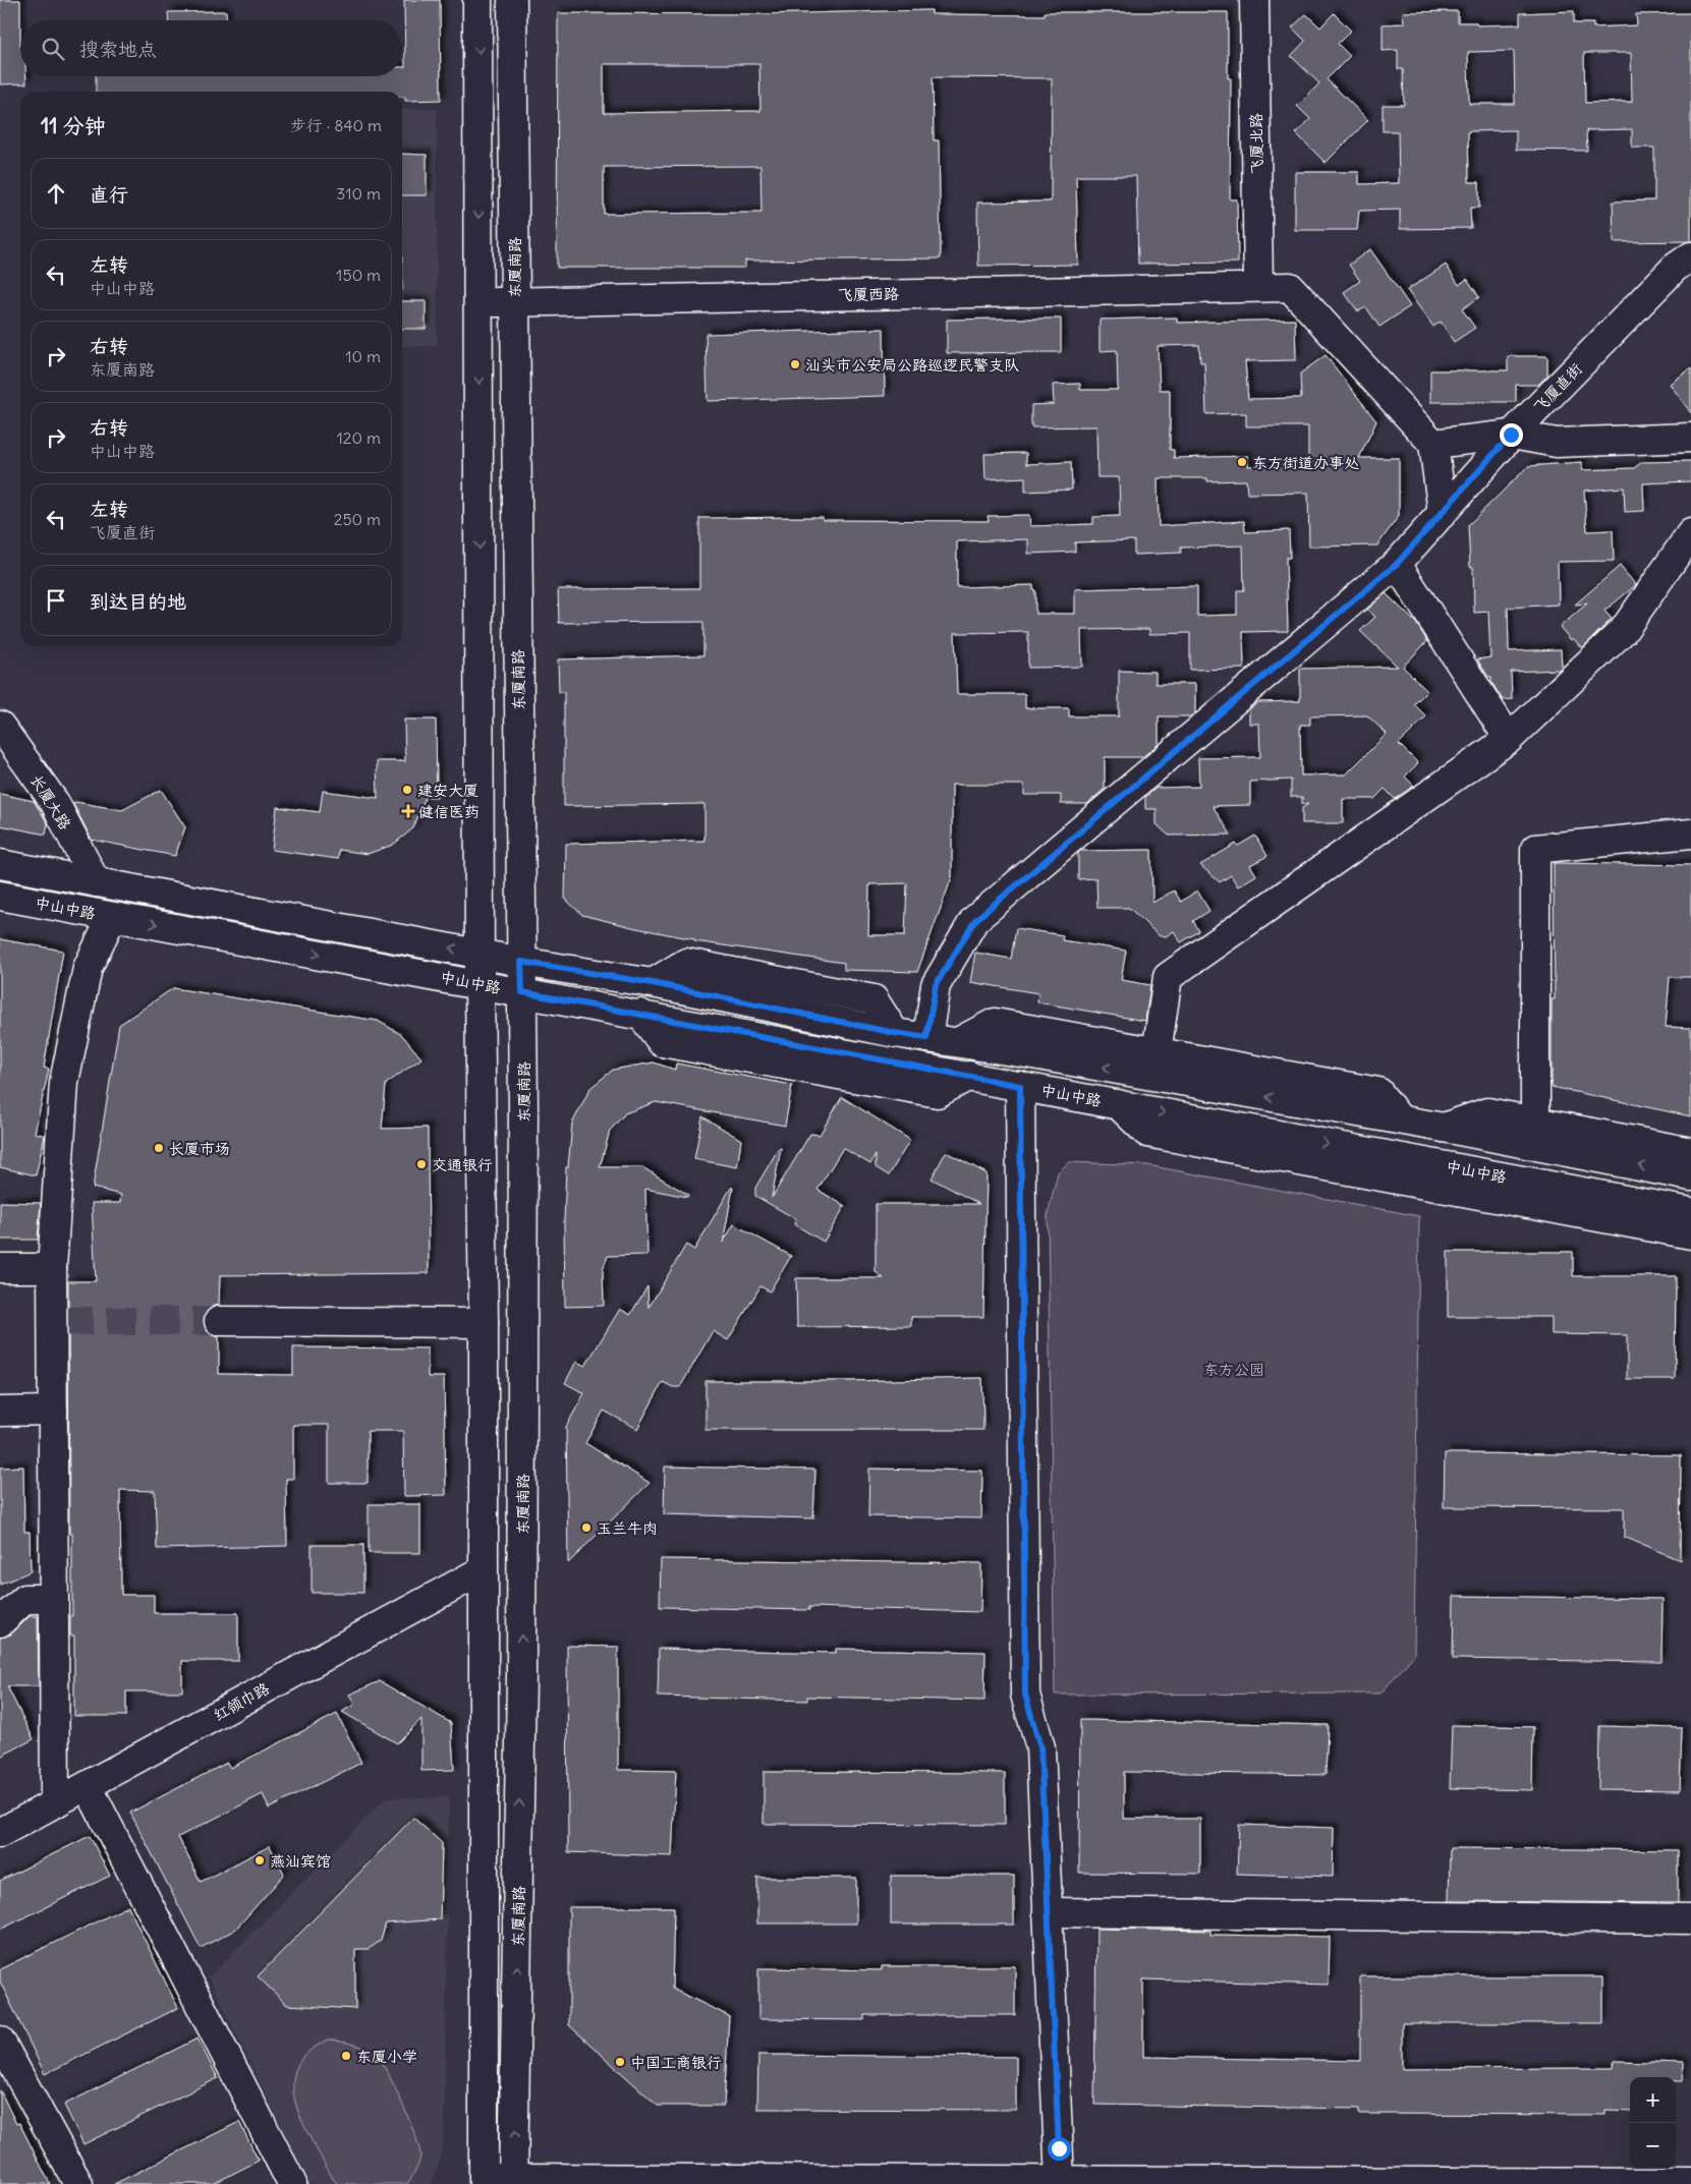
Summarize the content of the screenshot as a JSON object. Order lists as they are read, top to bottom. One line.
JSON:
{"streets":{"street":["飞厦北路","东厦南路","飞厦西路","飞厦直街","长厦大路","中山中路","红领巾路"]},"crossings":[["飞厦北路","飞厦西路"],["东厦南路","飞厦西路"],["东厦南路","中山中路"],["飞厦直街","中山中路"],["长厦大路","中山中路"]],"parks":["东方公园"],"places":{"other":["汕头市公安局公路巡逻民警支队","东方街道办事处","建安大厦","长厦市场","交通银行","玉兰牛肉","燕汕宾馆","东厦小学","中国工商银行"],"health":["健信医药"]},"page":{"search":"搜索地点","heading":["11 分钟","步行 · 840 m"],"list":[["直行","310 m"],["左转","中山中路","150 m"],["右转","东厦南路","10 m"],["右转","中山中路","120 m"],["左转","飞厦直街","250 m"],"到达目的地"],"map_buttons":["+","−"]}}
